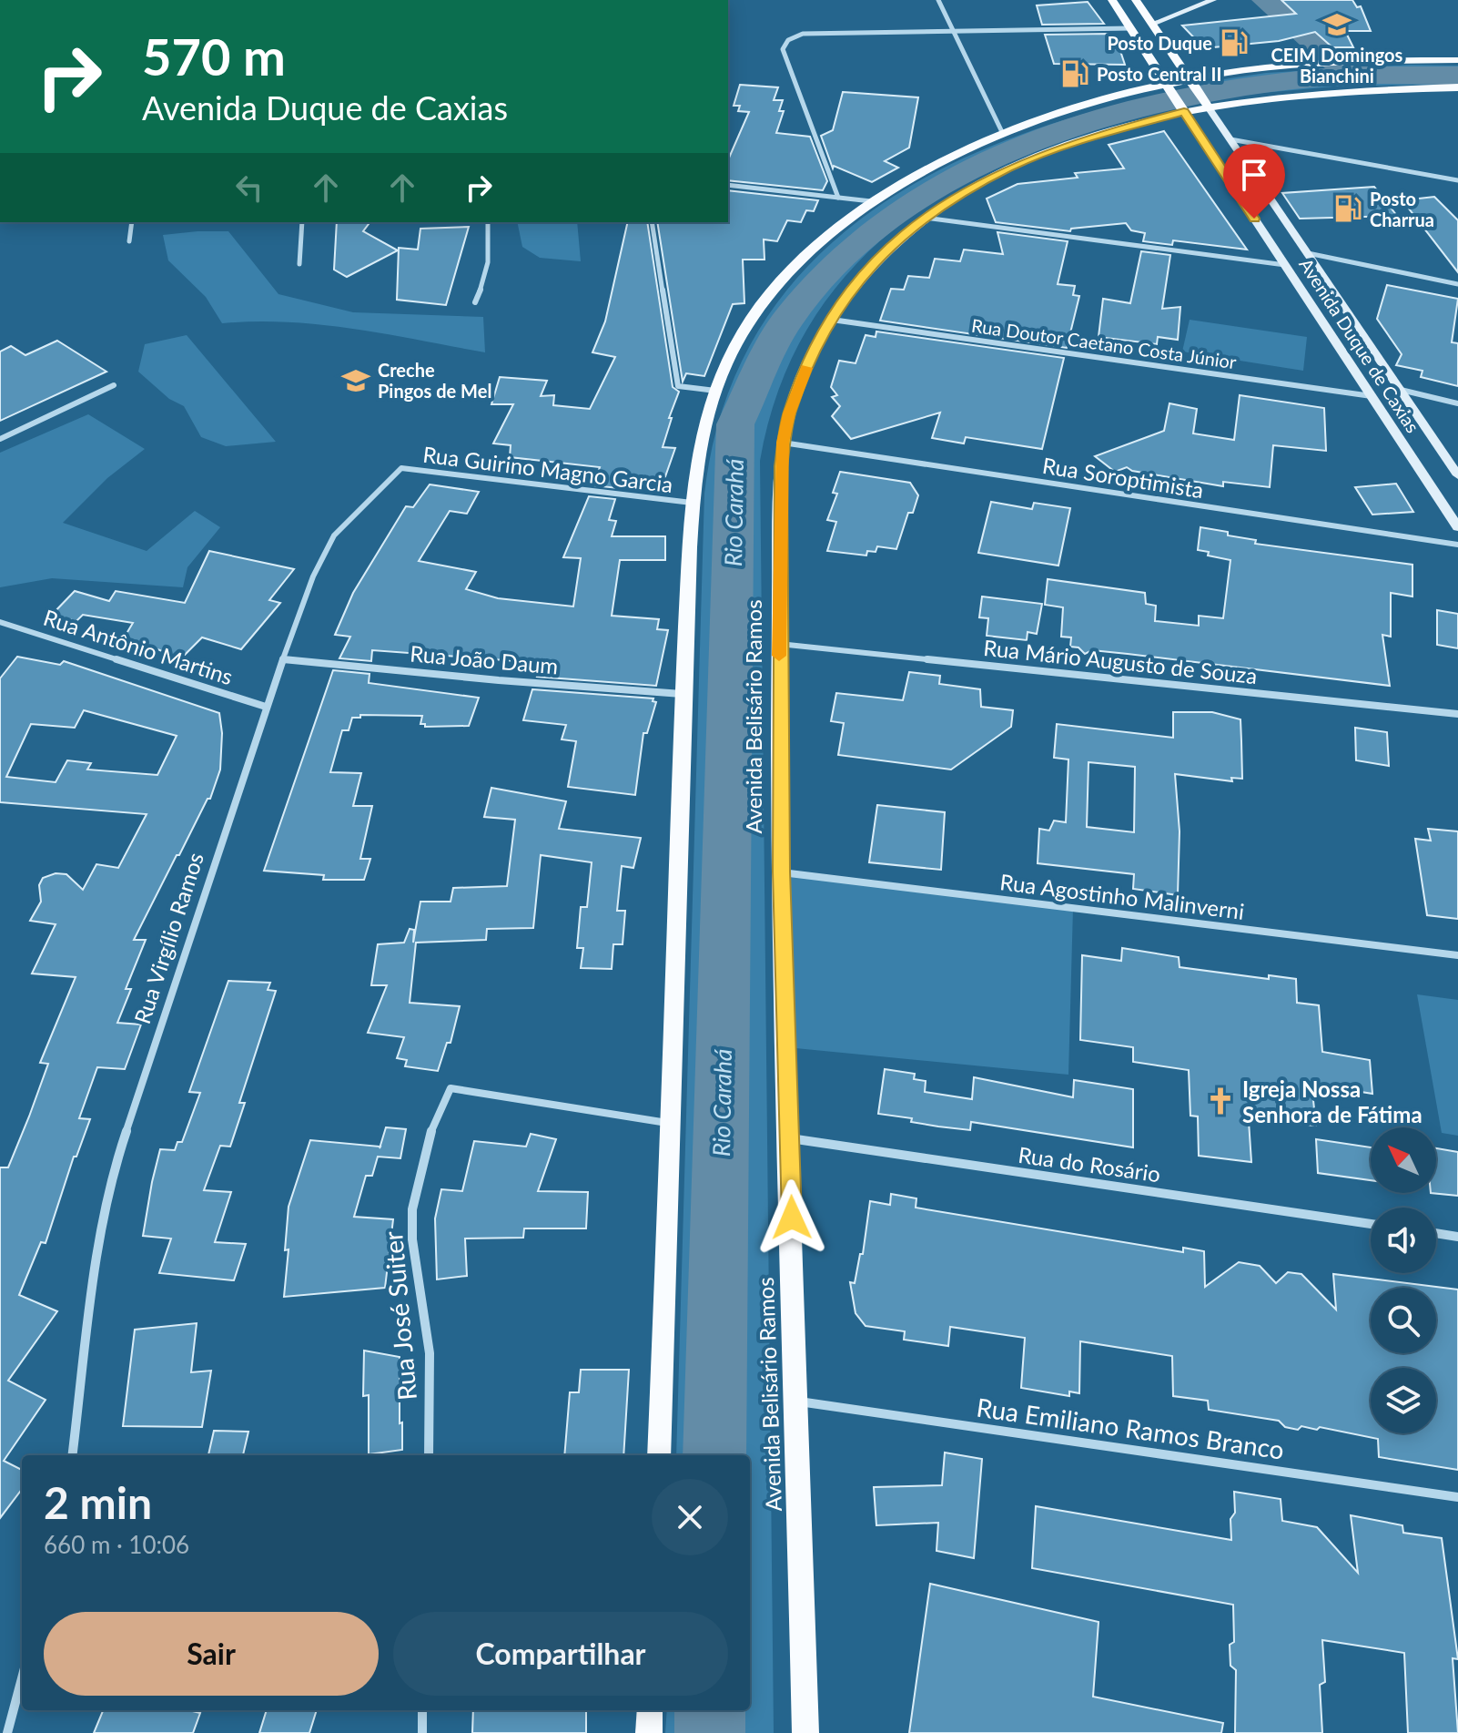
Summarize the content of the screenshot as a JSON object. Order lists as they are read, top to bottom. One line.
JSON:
{"streets":{"main road":["Avenida Duque de Caxias","Avenida Belisário Ramos"],"street":["Rua Doutor Caetano Costa Júnior","Rua Guirino Magno Garcia","Rua Soroptimista","Rua Antônio Martins","Rua João Daum","Rua Mário Augusto de Souza","Rua Agostinho Malinverni","Rua Virgílio Ramos","Rua do Rosário","Rua José Suiter","Rua Emiliano Ramos Branco"]},"crossings":[["Rua Doutor Caetano Costa Júnior","Avenida Duque de Caxias"],["Rua Doutor Caetano Costa Júnior","Avenida Belisário Ramos"],["Avenida Duque de Caxias","Avenida Belisário Ramos"],["Rua Guirino Magno Garcia","Rua Virgílio Ramos"],["Rua Soroptimista","Avenida Belisário Ramos"],["Rua Antônio Martins","Rua Virgílio Ramos"],["Rua João Daum","Rua Virgílio Ramos"],["Rua Mário Augusto de Souza","Avenida Belisário Ramos"],["Avenida Belisário Ramos","Rua Agostinho Malinverni"],["Avenida Belisário Ramos","Rua do Rosário"],["Avenida Belisário Ramos","Rua Emiliano Ramos Branco"]],"water":["Rio Carahá"],"places":{"school or university":["CEIM Domingos Bianchini","Creche Pingos de Mel"],"fuel station":["Posto Duque","Posto Central II","Posto Charrua"],"church":["Igreja Nossa Senhora de Fátima"]},"north":"top left","page":{"turn":["570 m","Avenida Duque de Caxias"],"heading":["2 min","660 m · 10:06"],"buttons":["Sair","Compartilhar"]}}
